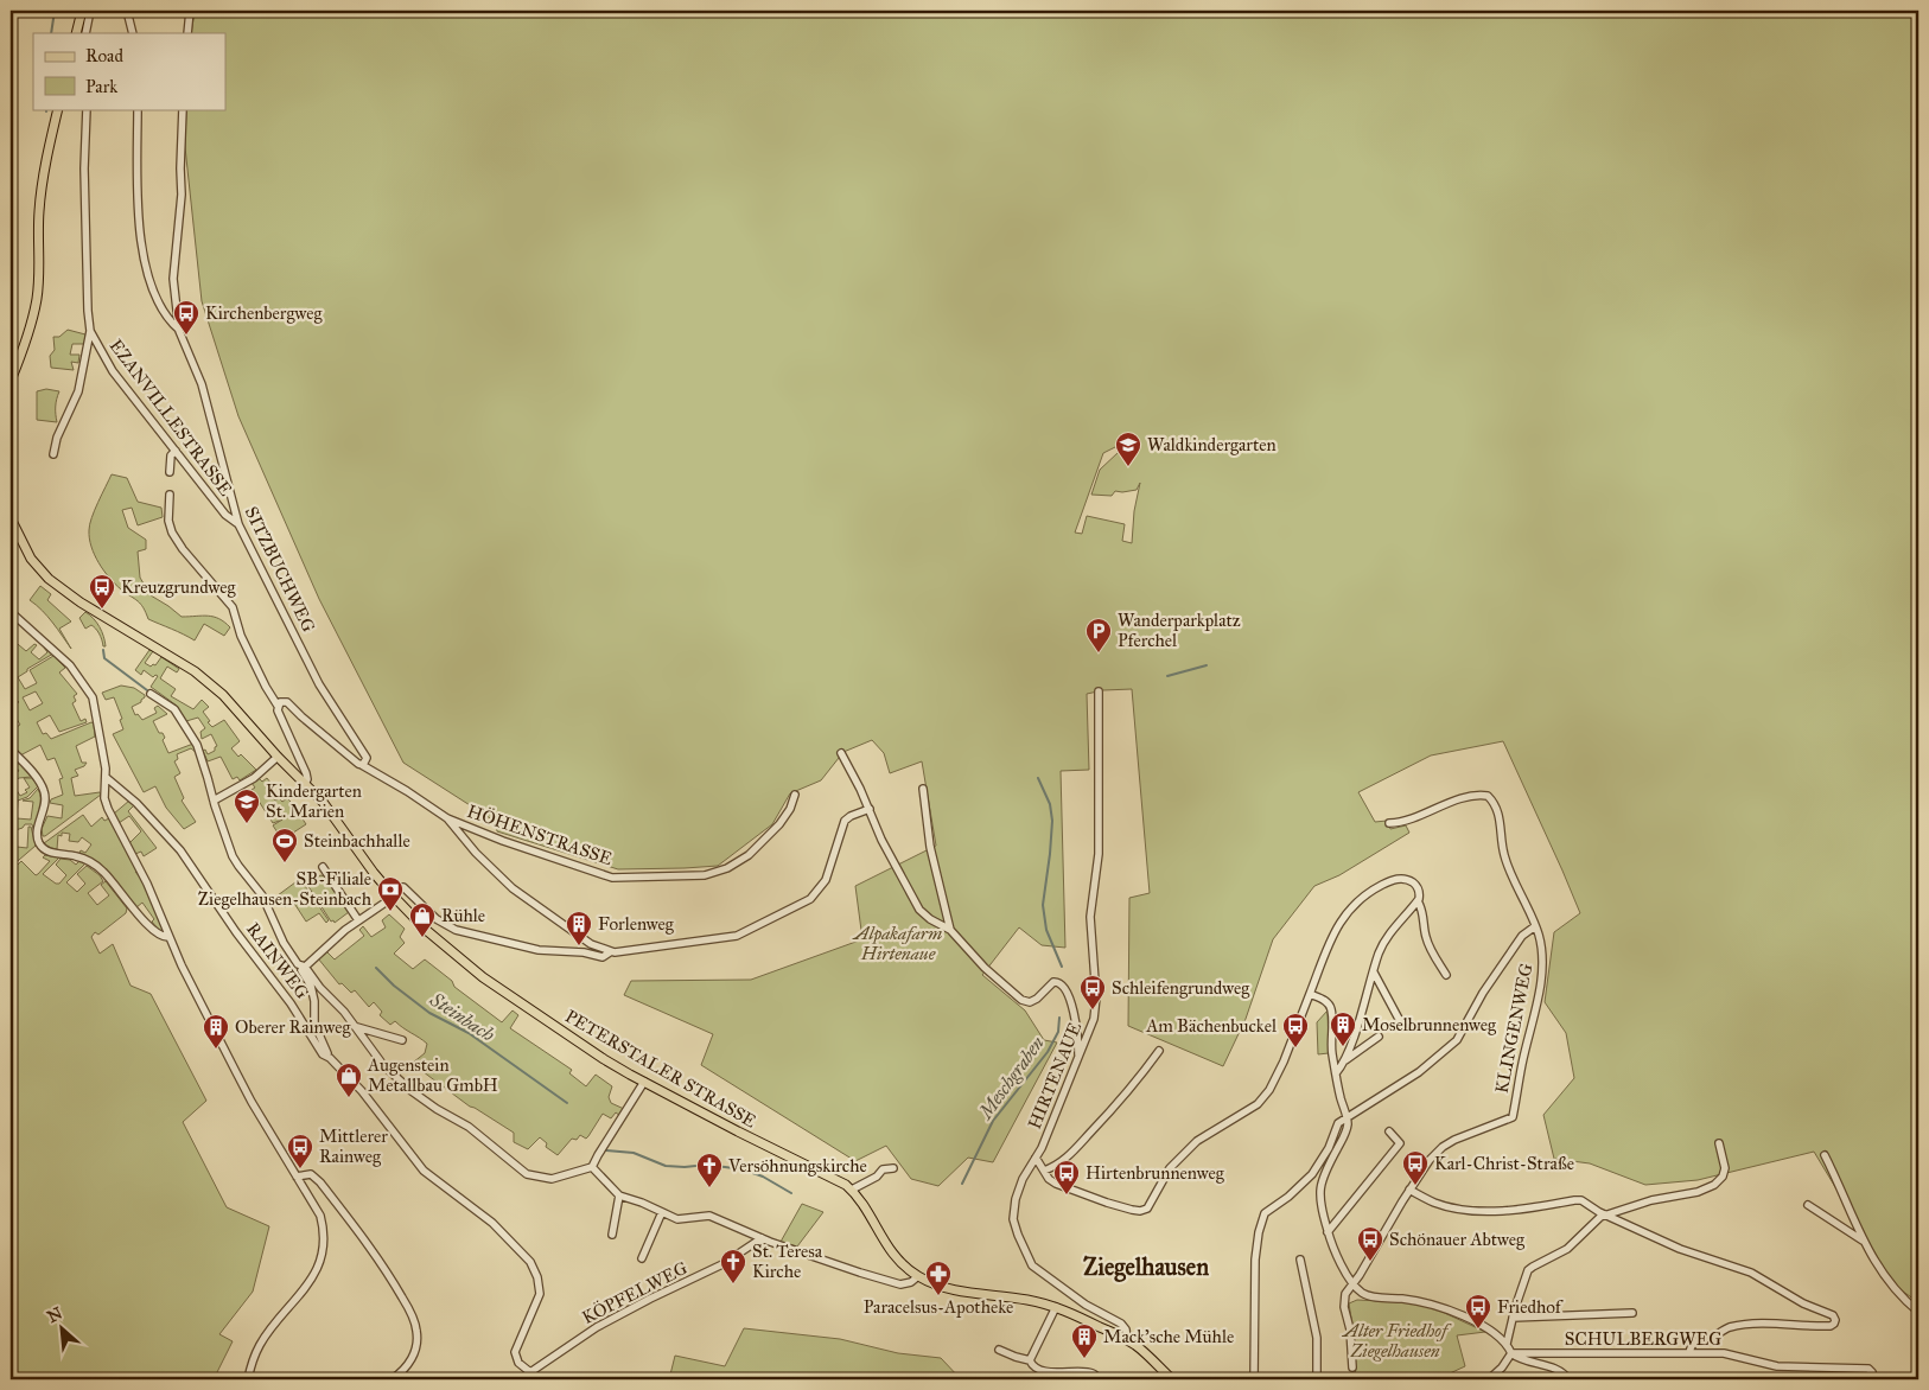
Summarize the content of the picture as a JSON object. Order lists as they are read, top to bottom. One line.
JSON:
{"streets":{"main road":["PETERSTALER STRASSE"],"street":["EZANVILLESTRASSE","SITZBUCHWEG","HÖHENSTRASSE","RAINWEG","KLINGENWEG","HIRTENAUE","KÖPFELWEG","SCHULBERGWEG"]},"crossings":[["EZANVILLESTRASSE","SITZBUCHWEG"],["SITZBUCHWEG","HÖHENSTRASSE"],["RAINWEG","KÖPFELWEG"],["PETERSTALER STRASSE","HIRTENAUE"]],"districts":["Ziegelhausen"],"water":["Steinbach","Meschgraben"],"parks":["Alpakafarm Hirtenaue","Alter Friedhof Ziegelhausen"],"places":{"bus stop":["Kirchenbergweg","Kreuzgrundweg","Schleifengrundweg","Am Bächenbuckel","Mittlerer Rainweg","Karl-Christ-Straße","Hirtenbrunnenweg","Schönauer Abtweg","Friedhof"],"school or university":["Waldkindergarten","Kindergarten St. Marien"],"parking":["Wanderparkplatz Pferchel"],"sports":["Steinbachhalle"],"bank":["SB-Filiale Ziegelhausen-Steinbach"],"shop":["Rühle","Augenstein Metallbau GmbH"],"building":["Forlenweg","Moselbrunnenweg","Oberer Rainweg","Mack'sche Mühle"],"church":["Versöhnungskirche","St. Teresa Kirche"],"pharmacy":["Paracelsus-Apotheke"]},"legend":["Road","Park"],"north":"top left"}
